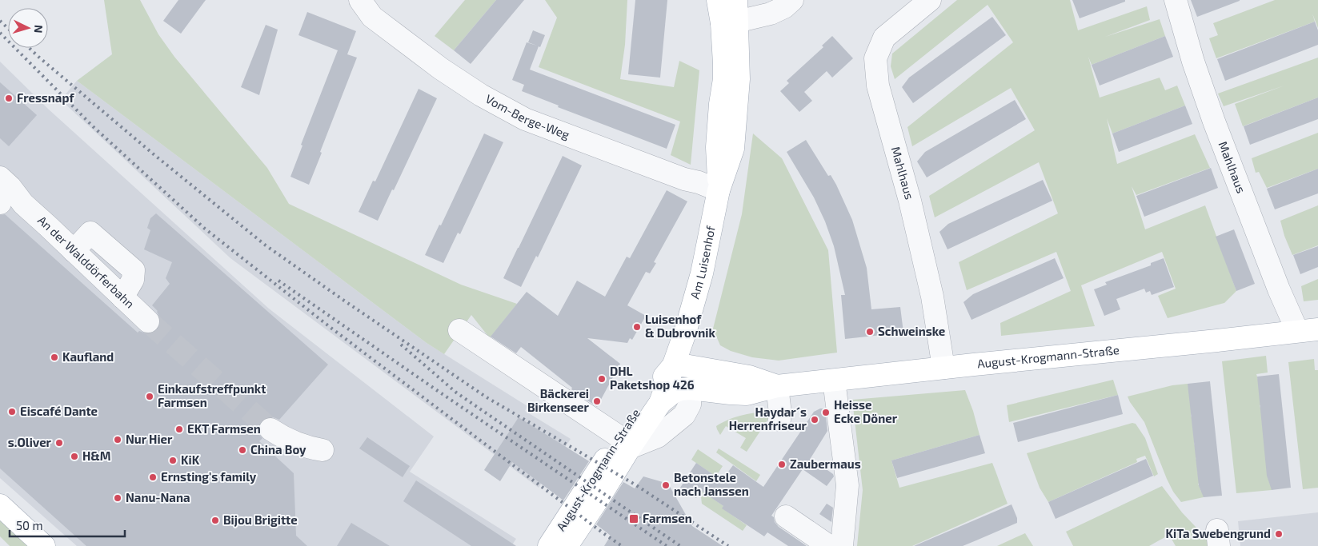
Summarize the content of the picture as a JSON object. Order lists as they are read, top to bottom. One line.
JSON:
{"streets":{"main road":["Am Luisenhof","August-Krogmann-Straße"],"street":["Vom-Berge-Weg","Mahlhaus","An der Walddörferbahn"]},"crossings":[["Vom-Berge-Weg","Am Luisenhof"],["Mahlhaus","August-Krogmann-Straße"],["Am Luisenhof","August-Krogmann-Straße"]],"places":{"other":["Fressnapf","Luisenhof & Dubrovnik","Schweinske","Kaufland","DHL Paketshop 426","Einkaufstreffpunkt Farmsen","Bäckerei Birkenseer","Eiscafé Dante","Heisse Ecke Döner","Haydar´s Herrenfriseur","EKT Farmsen","Nur Hier","s.Oliver","China Boy","H&M","KiK","Zaubermaus","Ernsting's family","Betonstele nach Janssen","Nanu-Nana","Bijou Brigitte","KiTa Swebengrund"],"transit":["Farmsen"]},"scale_bar":"50 m","north":"right"}
